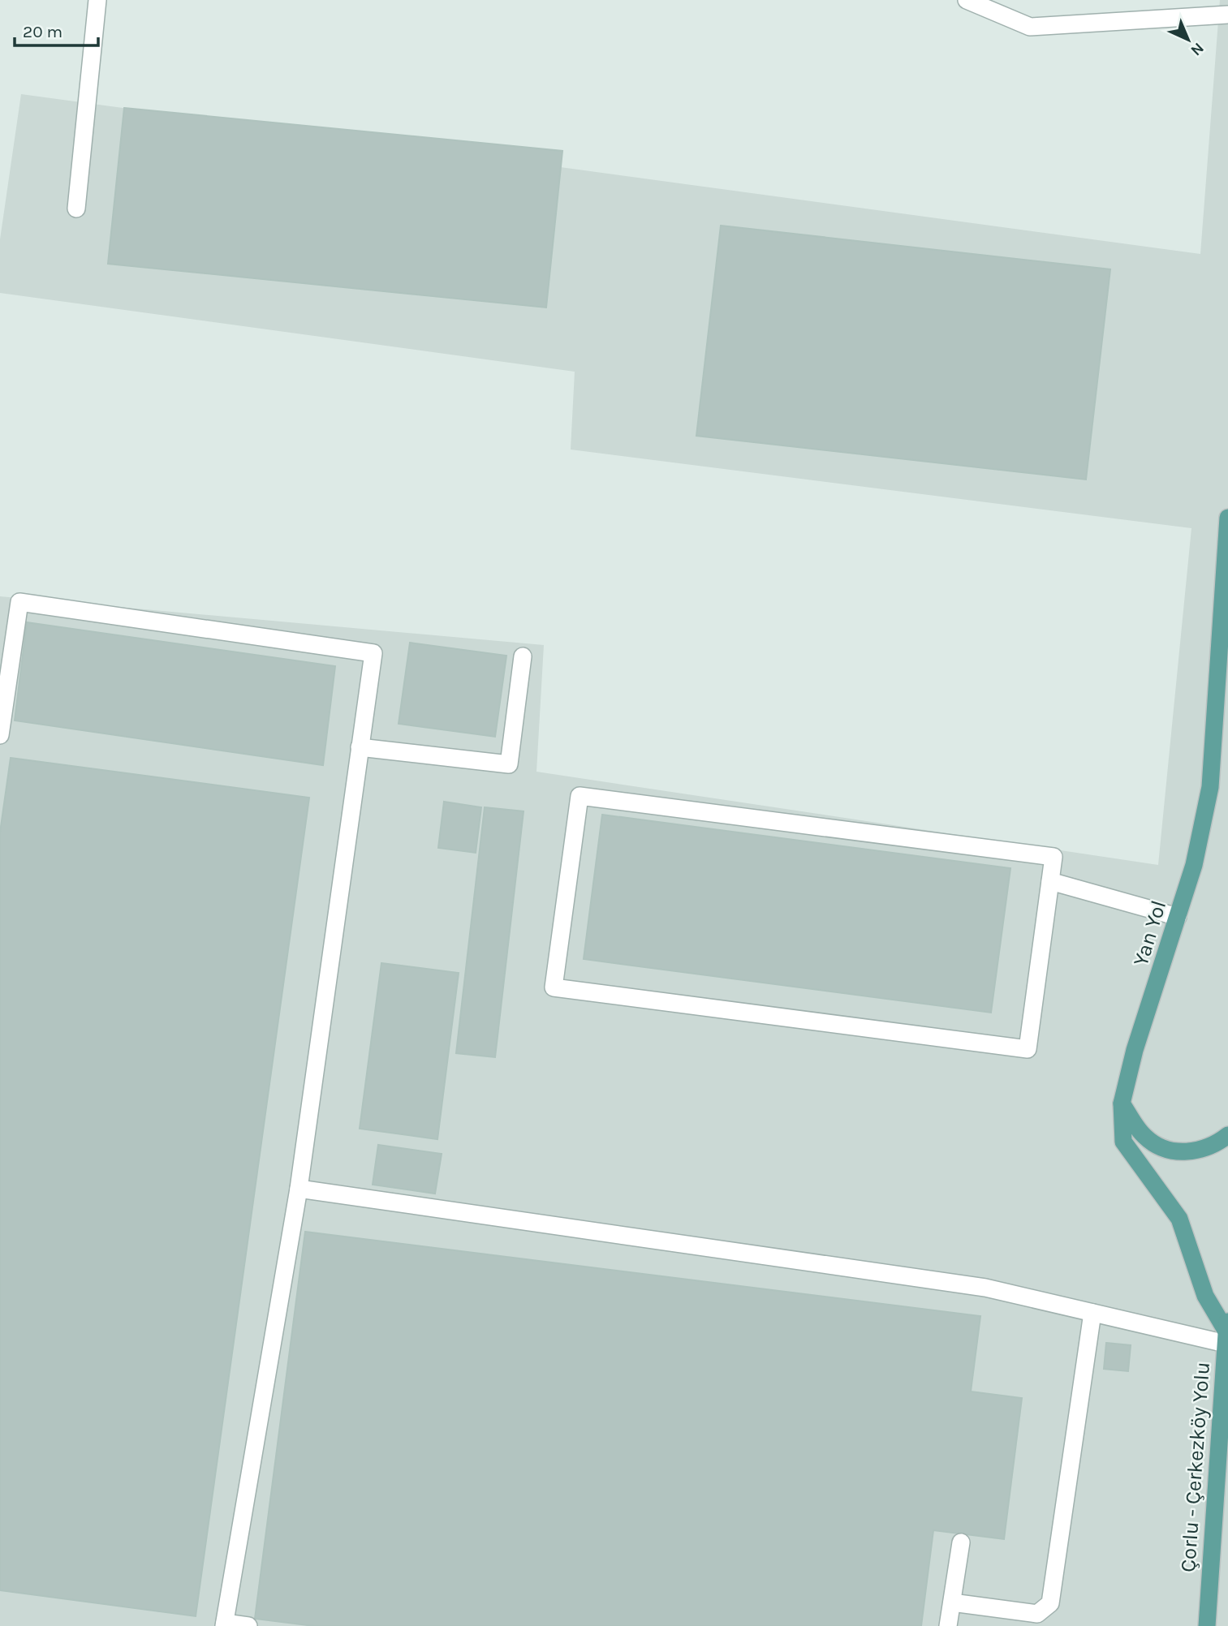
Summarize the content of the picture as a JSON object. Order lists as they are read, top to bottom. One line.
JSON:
{"streets":{"main road":["Yan Yol","Çorlu - Çerkezköy Yolu"]},"crossings":[["Yan Yol","Çorlu - Çerkezköy Yolu"]],"scale_bar":"20 m","north":"bottom right"}
